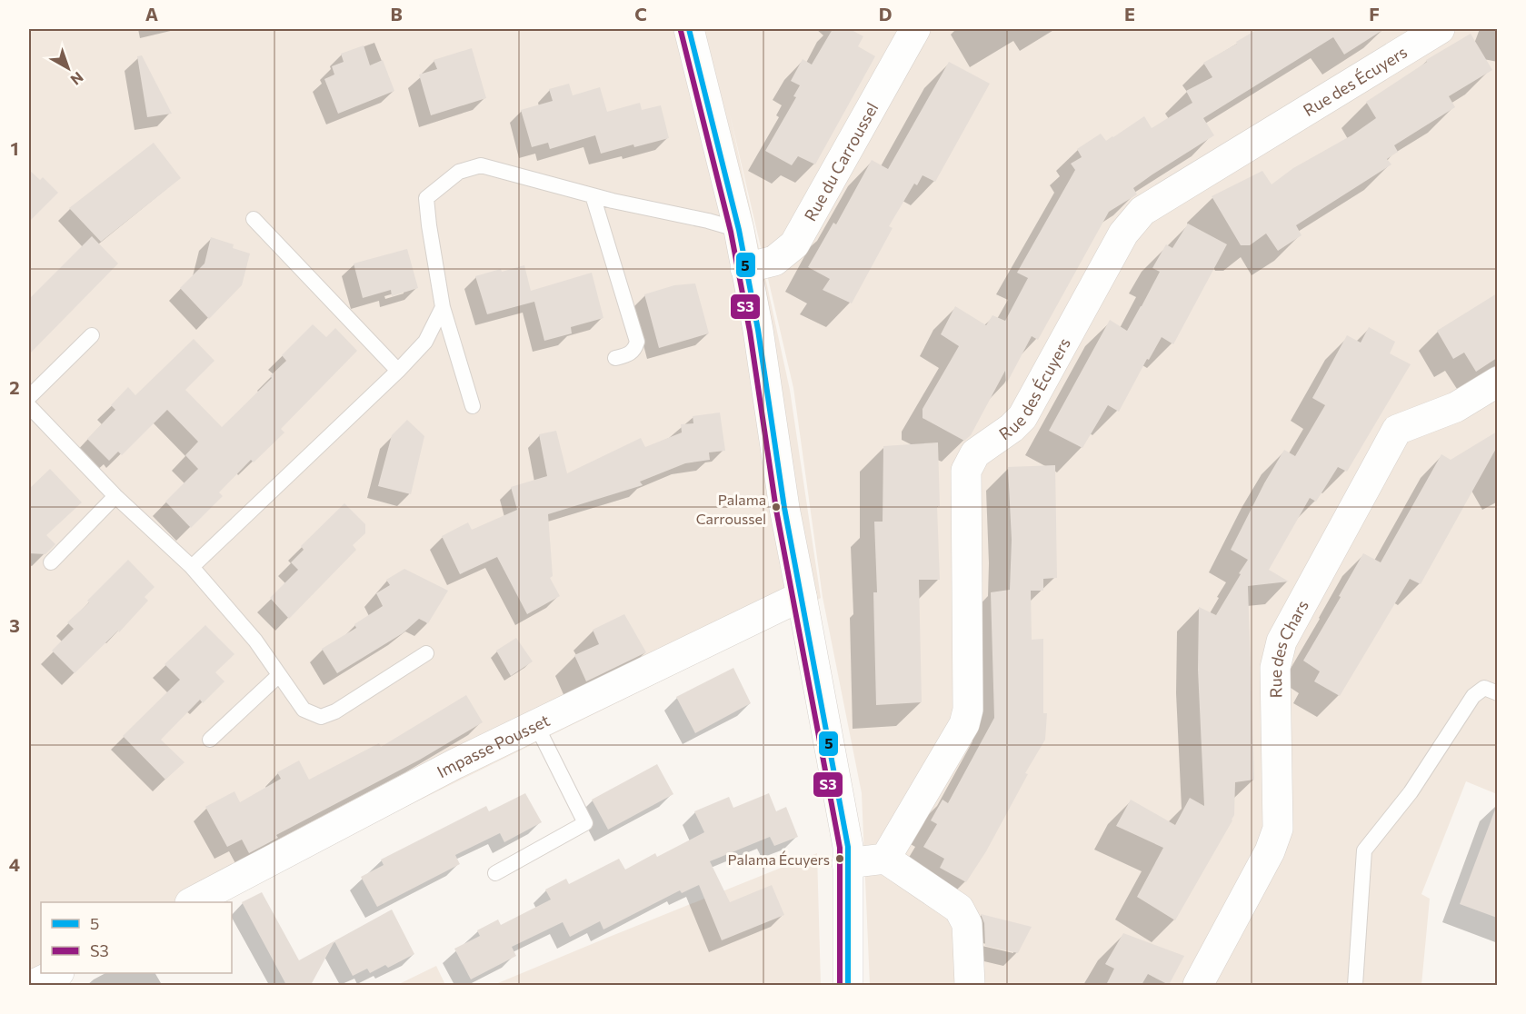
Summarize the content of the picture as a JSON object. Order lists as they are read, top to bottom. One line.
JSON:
{"streets":{"street":["Rue des Écuyers","Rue du Carroussel","Rue des Chars","Impasse Pousset"]},"places":["Palama Carroussel","Palama Écuyers"],"lines":["transit line 5","transit line S3"],"legend":["5","S3"],"north":"bottom right","grid":{"columns":["A","B","C","D","E","F"],"rows":["1","2","3","4"]}}
